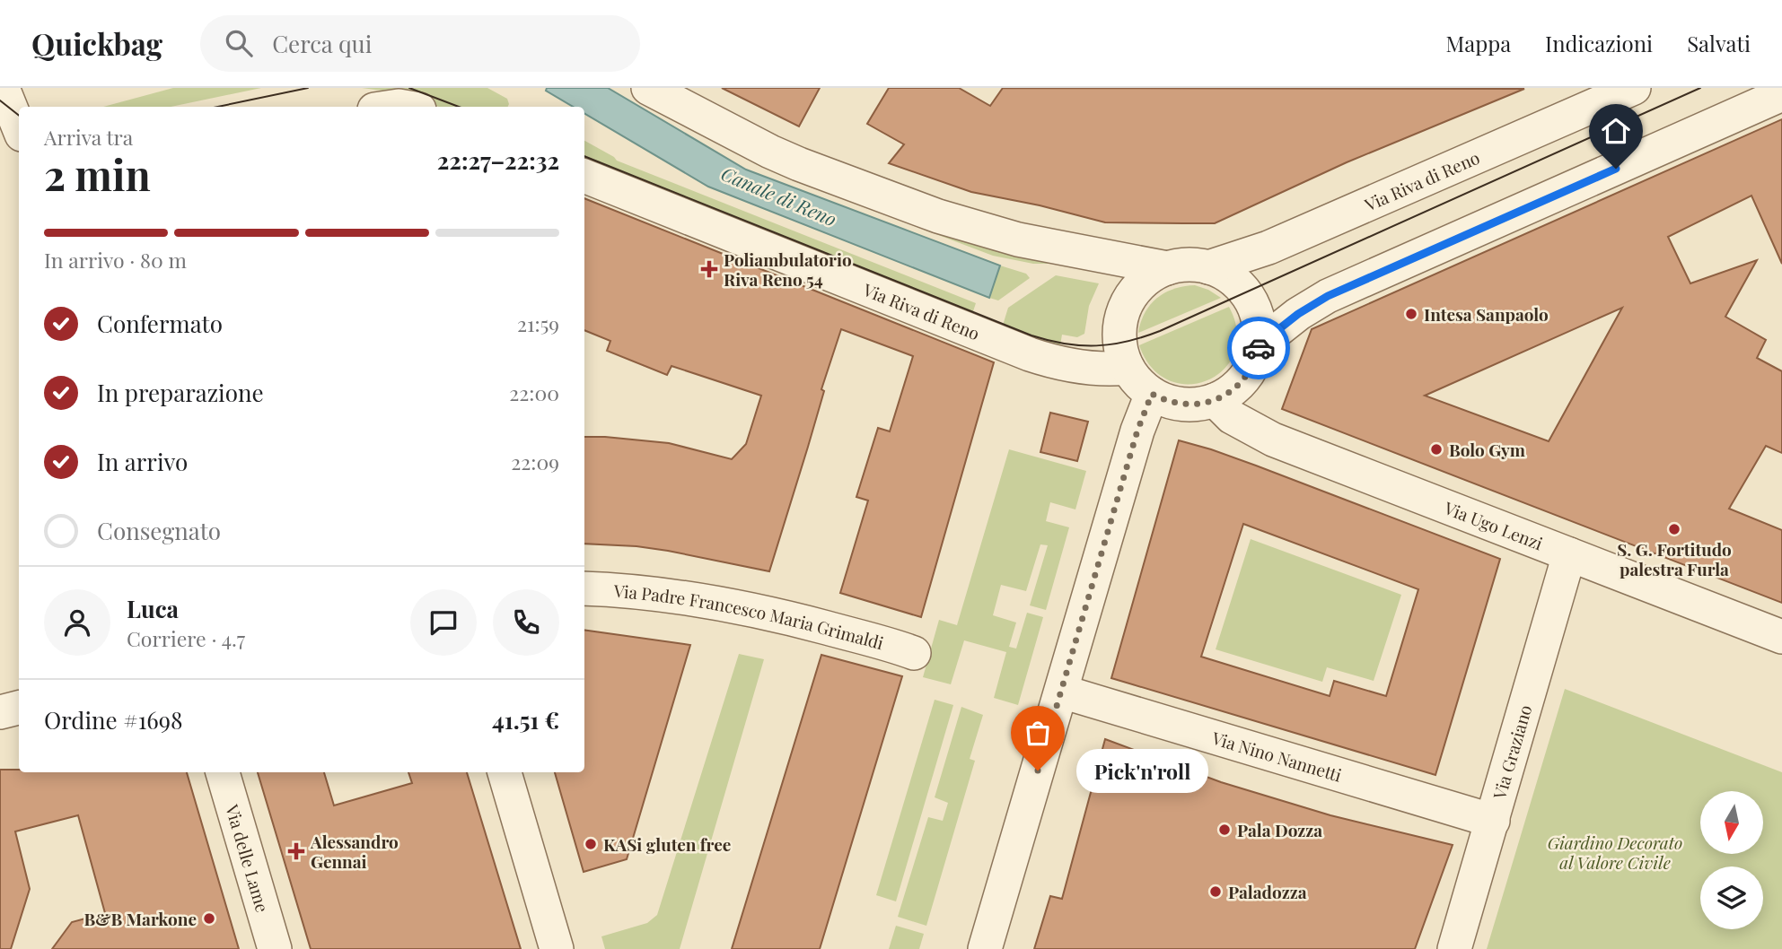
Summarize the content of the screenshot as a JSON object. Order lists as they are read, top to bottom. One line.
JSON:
{"streets":{"street":["Via Riva di Reno","Via Ugo Lenzi","Via Padre Francesco Maria Grimaldi","Via Graziano","Via Nino Nannetti","Via delle Lame"]},"crossings":[["Via Riva di Reno","Via Ugo Lenzi"],["Via Ugo Lenzi","Via Graziano"],["Via Graziano","Via Nino Nannetti"]],"water":["Canale di Reno"],"parks":["Giardino Decorato al Valore Civile"],"places":{"health":["Poliambulatorio Riva Reno 54","Alessandro Gennai"],"other":["Intesa Sanpaolo","Bolo Gym","S. G. Fortitudo palestra Furla","Pick'n'roll","Pala Dozza","KASi gluten free","Paladozza","B&B Markone"]},"north":"bottom","page":{"header":"Quickbag","search":"Cerca qui","nav":["Mappa","Indicazioni","Salvati"],"heading":["2 min","Arriva tra","22:27–22:32"],"panel":["Luca","Corriere · 4.7","Ordine #1698","41.51 €"],"bar":"In arrivo · 80 m","list":[["Confermato","21:59"],["In preparazione","22:00"],["In arrivo","22:09"],"Consegnato"],"bubble":"Pick'n'roll"}}
